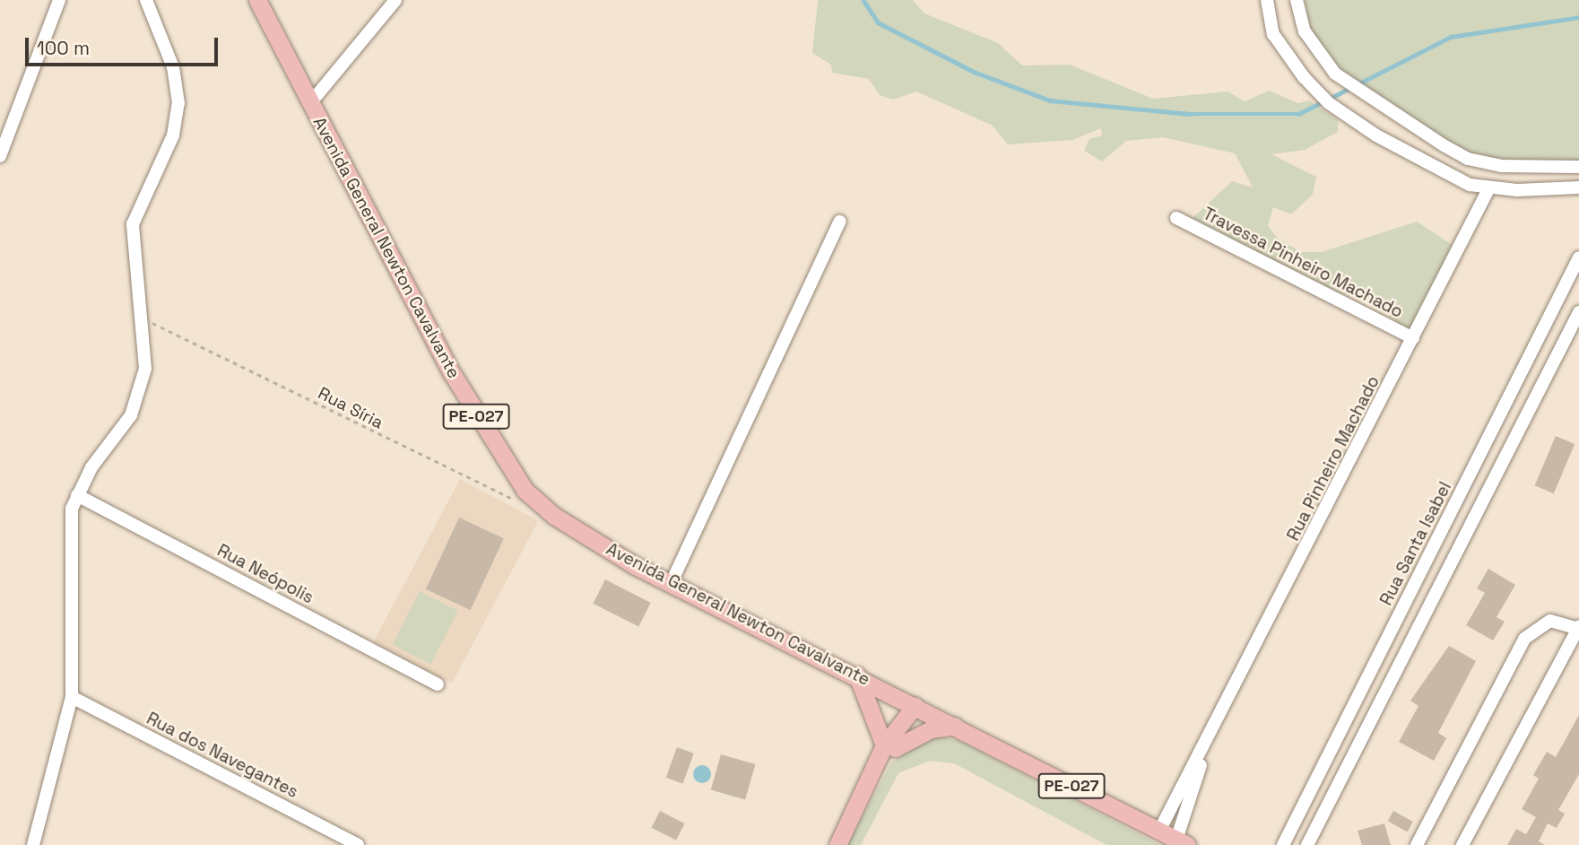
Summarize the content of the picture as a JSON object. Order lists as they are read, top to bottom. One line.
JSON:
{"streets":{"main road":["Avenida General Newton Cavalvante","PE-027"],"street":["Travessa Pinheiro Machado","Rua Pinheiro Machado","Rua Santa Isabel","Rua Neópolis","Rua dos Navegantes"],"path":["Rua Síria"]},"crossings":[["Travessa Pinheiro Machado","Rua Pinheiro Machado"]],"scale_bar":"100 m"}
